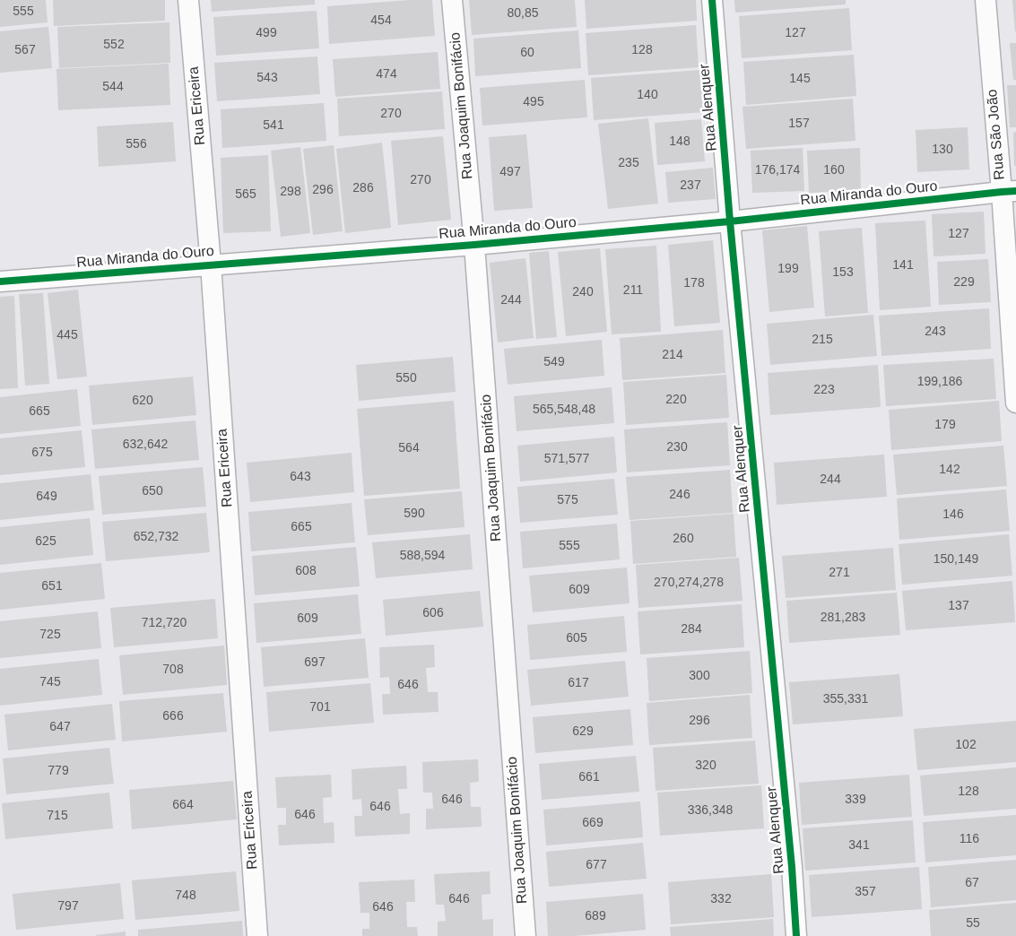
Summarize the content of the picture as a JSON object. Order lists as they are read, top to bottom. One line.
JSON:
{"streets":{"street":["Rua Ericeira","Rua Joaquim Bonifácio","Rua Alenquer","Rua São João","Rua Miranda do Ouro"]},"crossings":[["Rua Ericeira","Rua Miranda do Ouro"],["Rua Joaquim Bonifácio","Rua Miranda do Ouro"],["Rua Alenquer","Rua Miranda do Ouro"],["Rua São João","Rua Miranda do Ouro"]],"house_numbers":["555","80,85","454","499","127","552","567","128","60","474","543","145","544","140","495","270","157","541","148","556","130","235","176,174","160","497","270","237","286","296","298","565","127","141","199","153","229","178","211","240","244","243","445","215","214","549","550","199,186","223","220","620","565,548,48","665","179","632,642","230","564","675","571,577","142","643","244","650","246","649","575","590","146","665","652,732","260","625","555","588,594","150,149","608","271","270,274,278","651","609","137","606","281,283","609","712,720","284","725","605","697","708","300","745","617","646","355,331","701","666","296","647","629","102","320","779","661","128","646","339","664","646","336,348","646","715","669","116","341","677","67","357","748","646","332","797","646","689","55"]}
